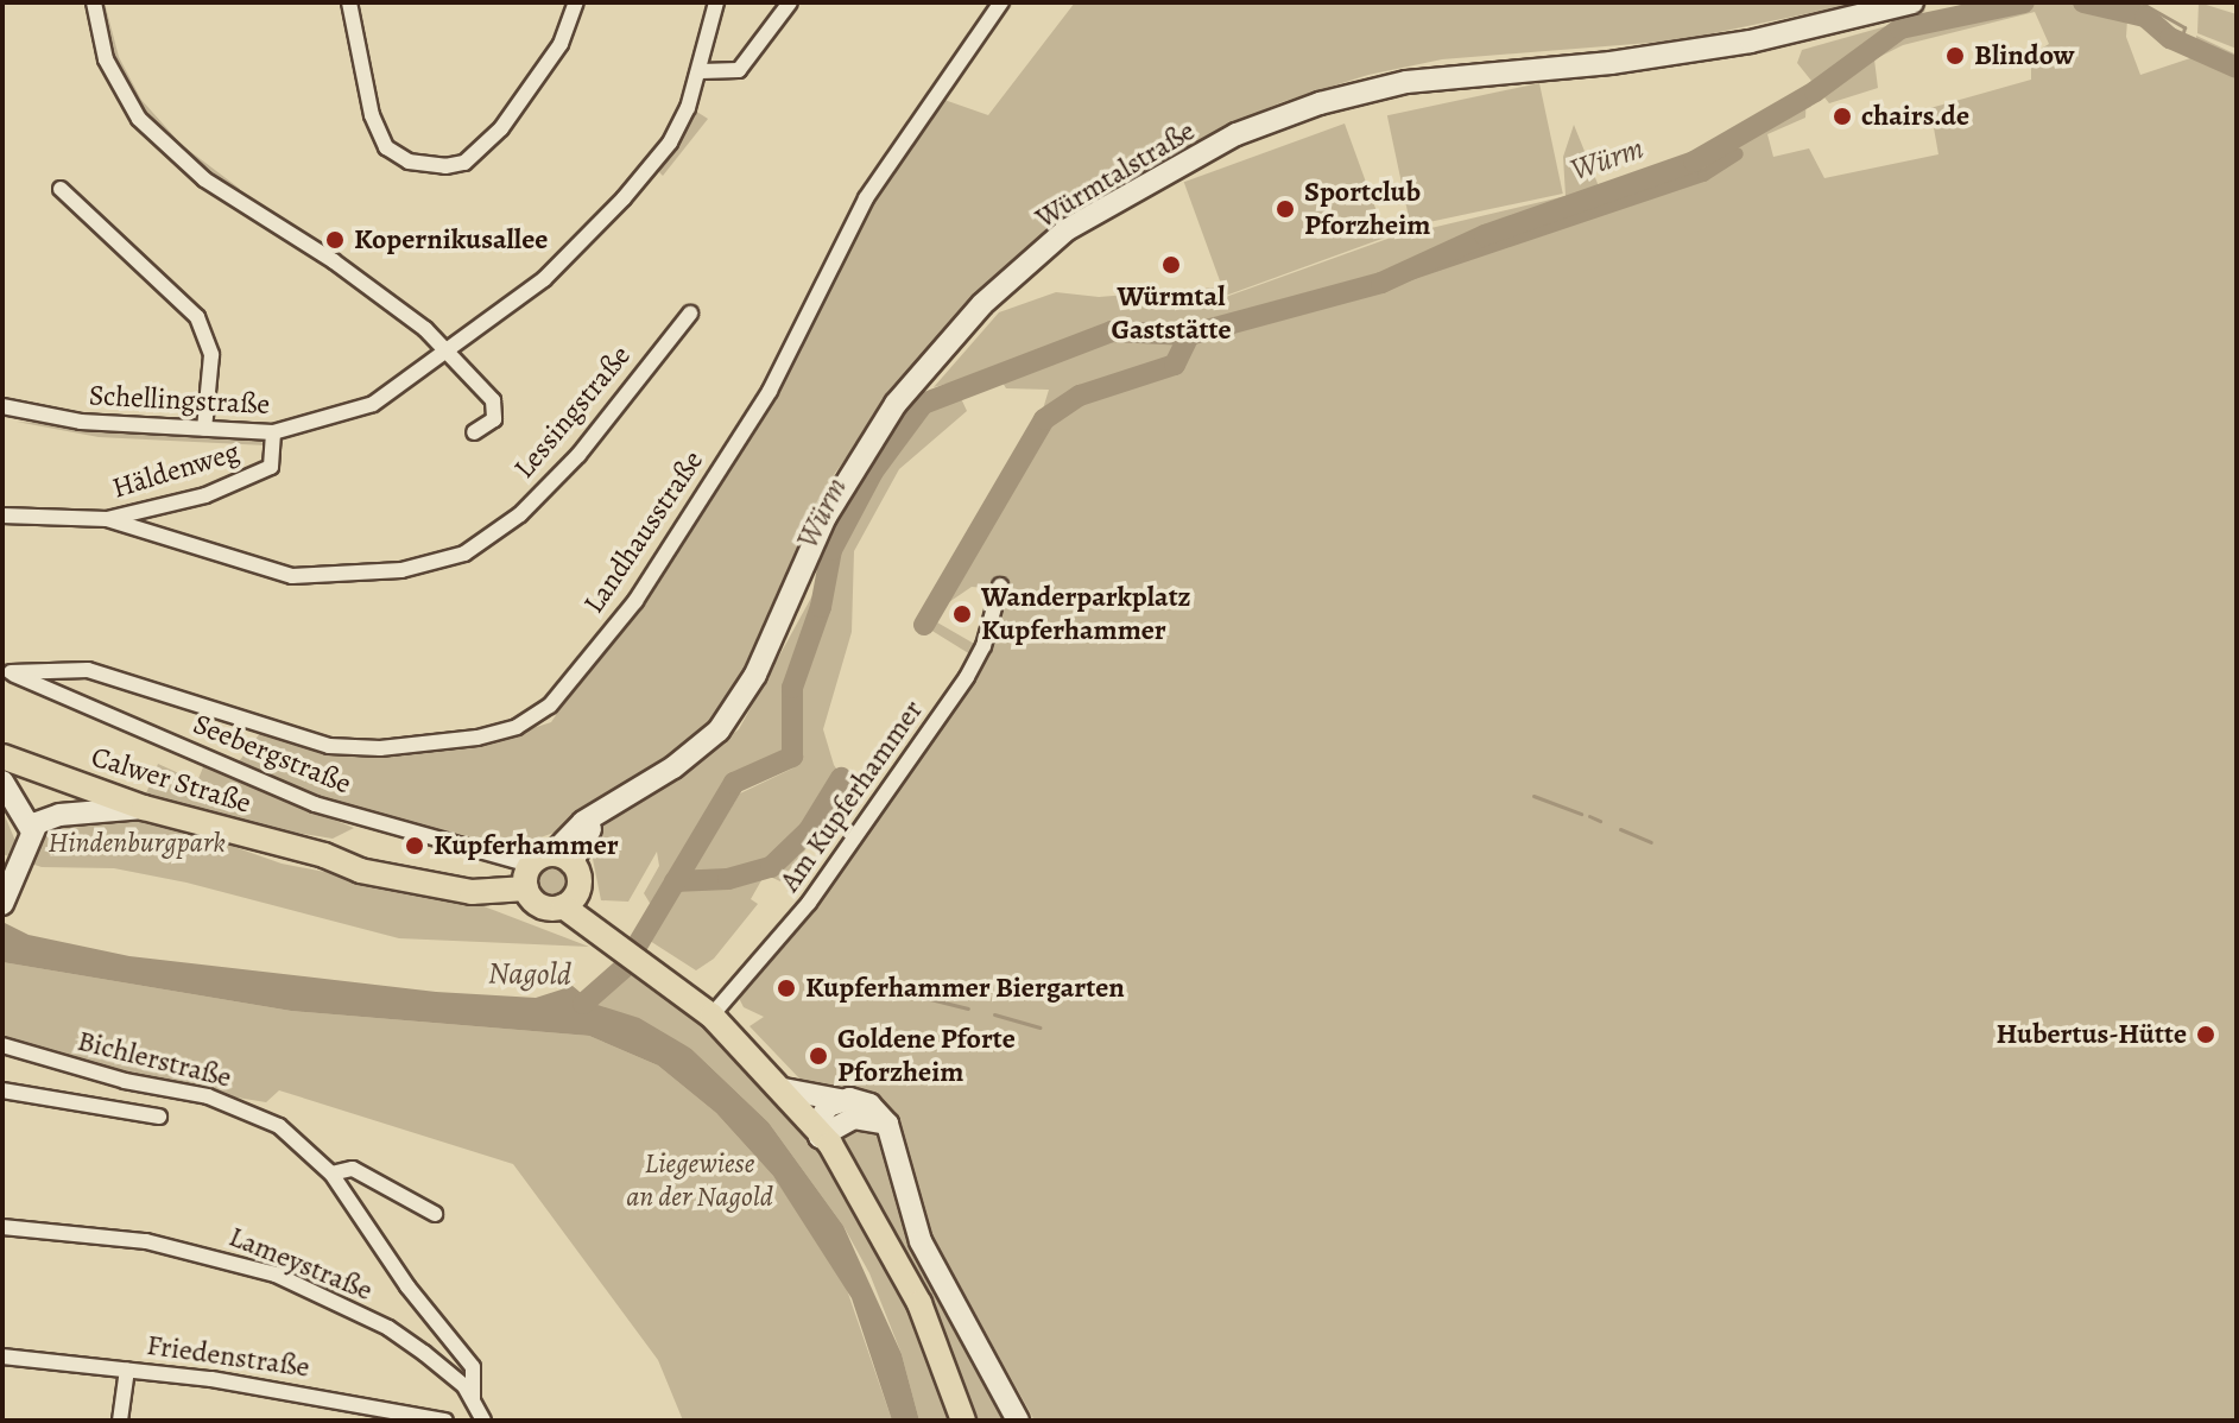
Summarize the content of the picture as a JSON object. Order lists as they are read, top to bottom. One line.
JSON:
{"streets":{"main road":["Würmtalstraße","Calwer Straße"],"street":["Schellingstraße","Lessingstraße","Häldenweg","Landhausstraße","Seebergstraße","Am Kupferhammer","Bichlerstraße","Lameystraße","Friedenstraße"]},"crossings":[["Schellingstraße","Häldenweg"],["Lessingstraße","Häldenweg"],["Landhausstraße","Seebergstraße"],["Seebergstraße","Calwer Straße"],["Bichlerstraße","Lameystraße"]],"water":["Würm","Nagold"],"parks":["Hindenburgpark","Liegewiese an der Nagold"],"places":["Blindow","chairs.de","Sportclub Pforzheim","Kopernikusallee","Würmtal Gaststätte","Wanderparkplatz Kupferhammer","Kupferhammer","Kupferhammer Biergarten","Hubertus-Hütte","Goldene Pforte Pforzheim"]}
